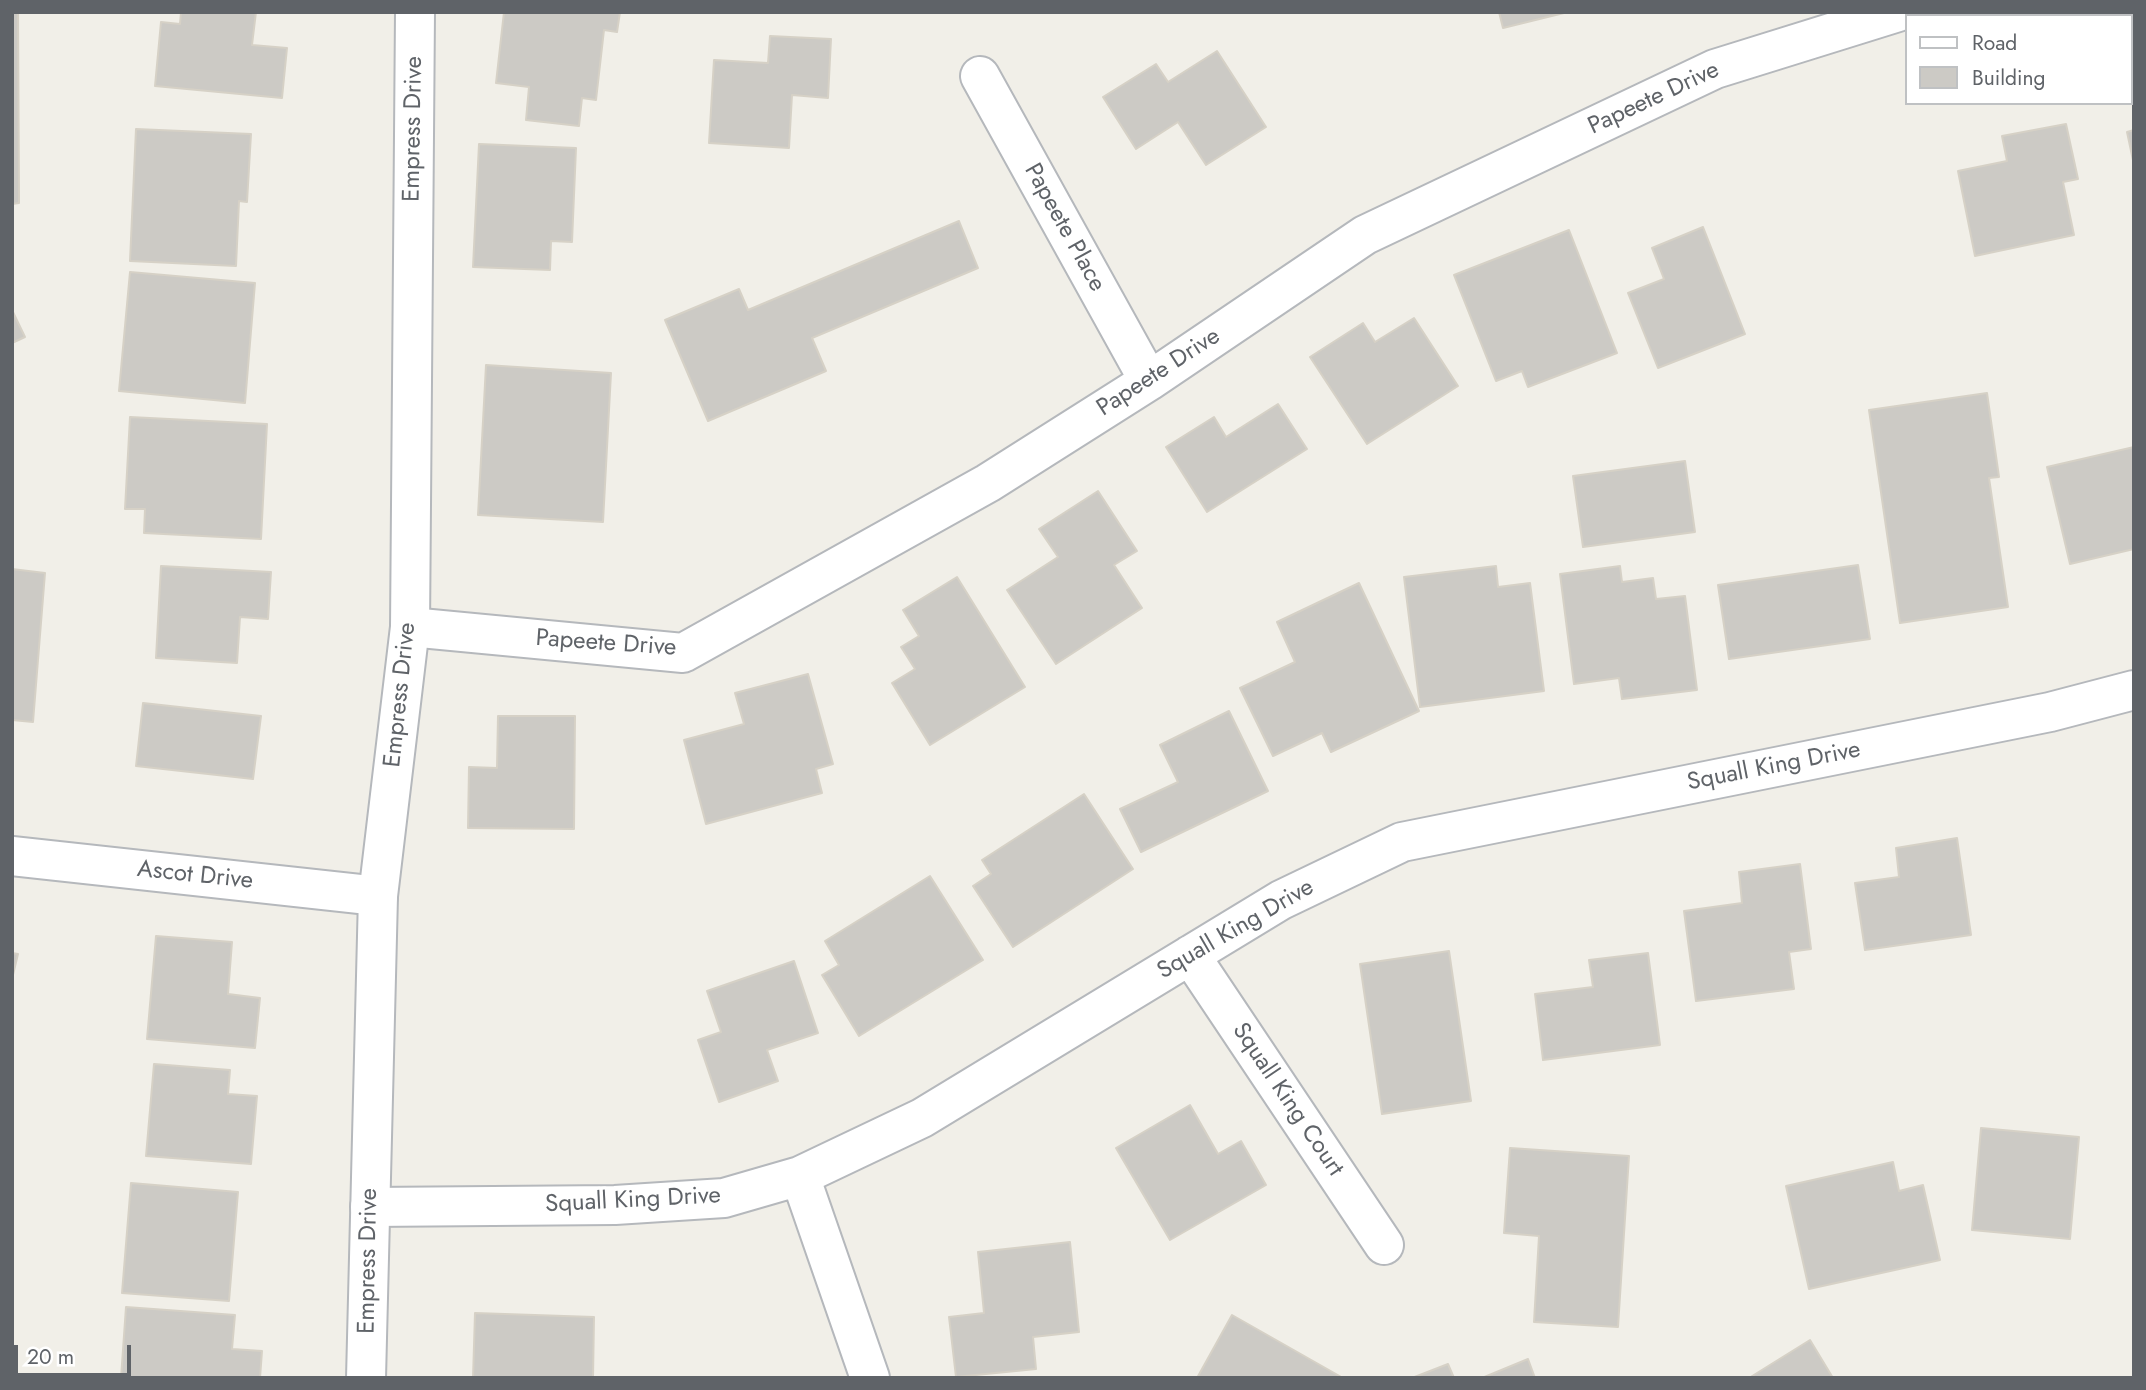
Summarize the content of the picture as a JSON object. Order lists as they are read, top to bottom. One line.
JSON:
{"streets":{"street":["Papeete Drive","Empress Drive","Papeete Place","Squall King Drive","Ascot Drive","Squall King Court"]},"crossings":[["Papeete Drive","Empress Drive"],["Papeete Drive","Papeete Place"],["Empress Drive","Squall King Drive"],["Empress Drive","Ascot Drive"],["Squall King Drive","Squall King Court"]],"legend":["Road","Building"],"scale_bar":"20 m"}
